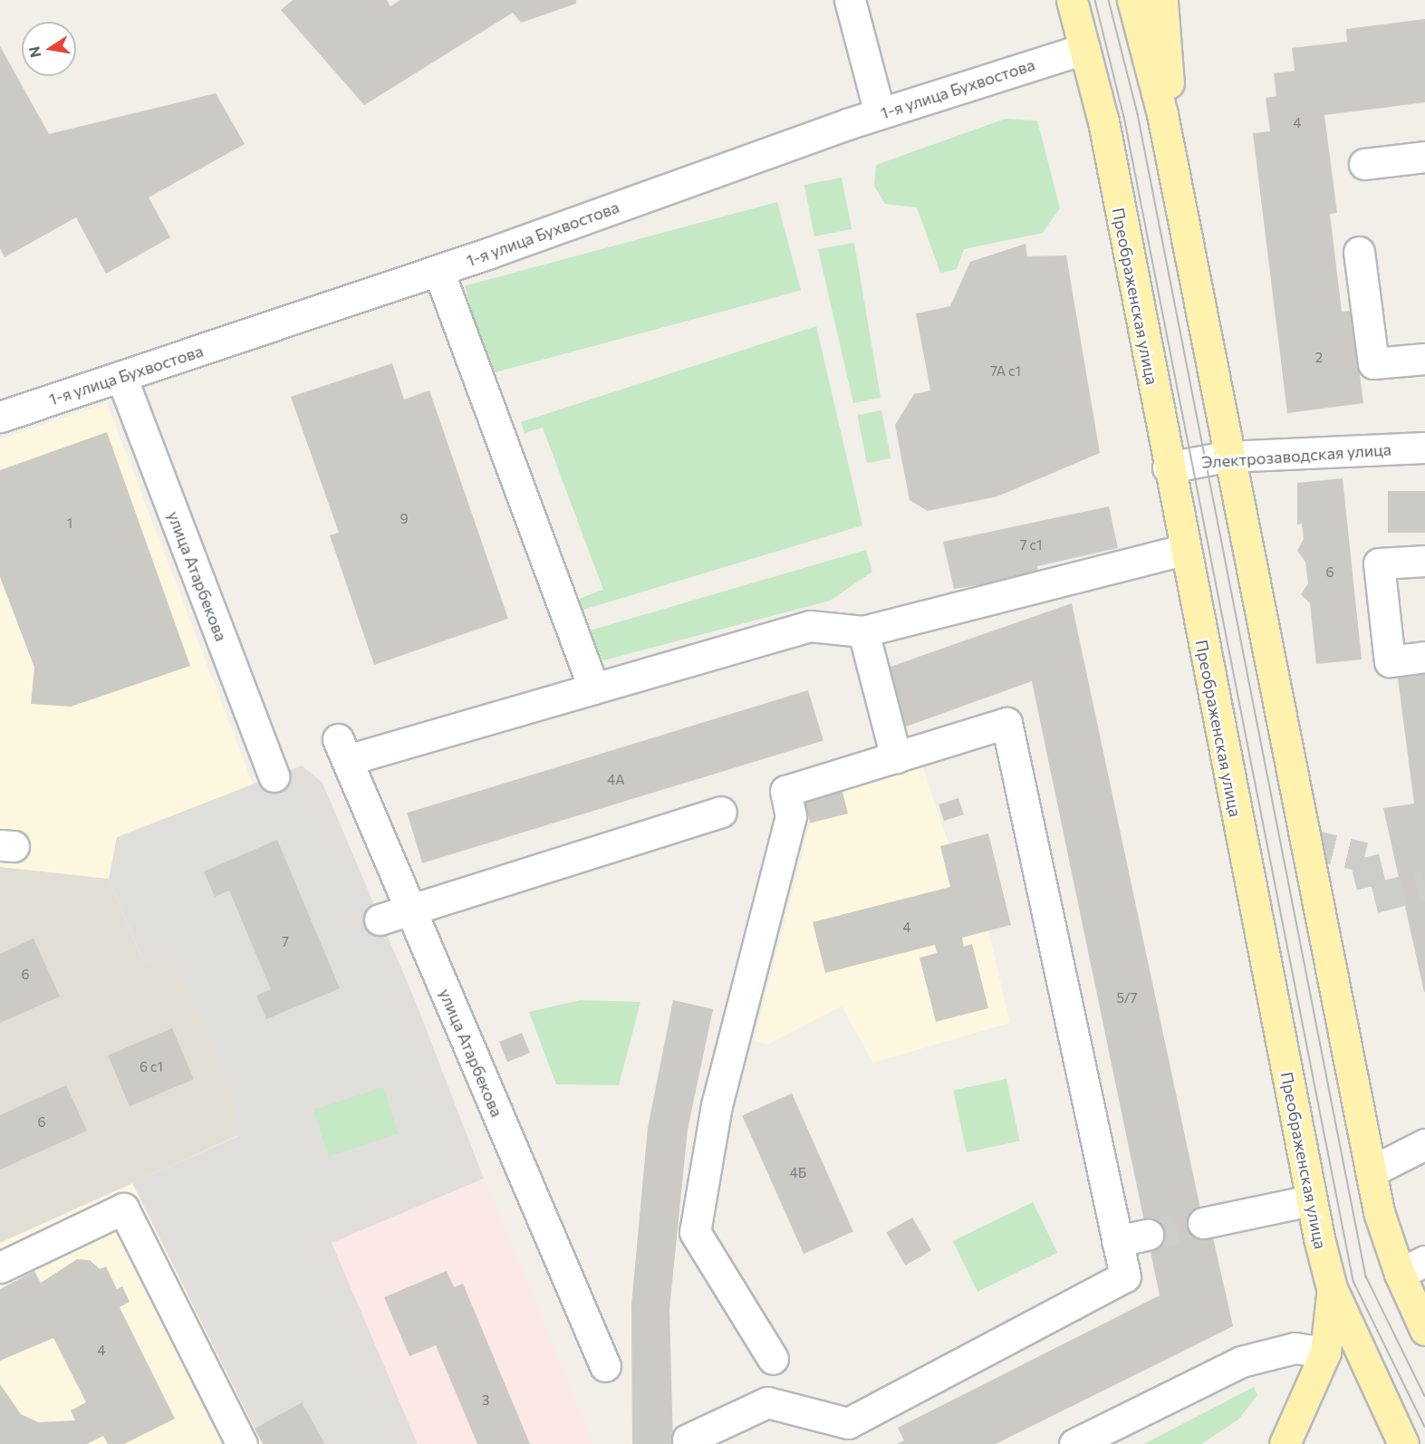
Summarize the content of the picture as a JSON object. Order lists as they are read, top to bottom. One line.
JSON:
{"streets":{"main road":["Преображенская улица"],"street":["1-я улица Бухвостова","Электрозаводская улица","улица Атарбекова"]},"crossings":[["1-я улица Бухвостова","Преображенская улица"],["1-я улица Бухвостова","улица Атарбекова"],["Преображенская улица","Электрозаводская улица"]],"house_numbers":["4","2","7А с1","9","1","7 с1","6","4А","4","7","6","5/7","6 с1","6","4Б","4","3"],"north":"left"}
